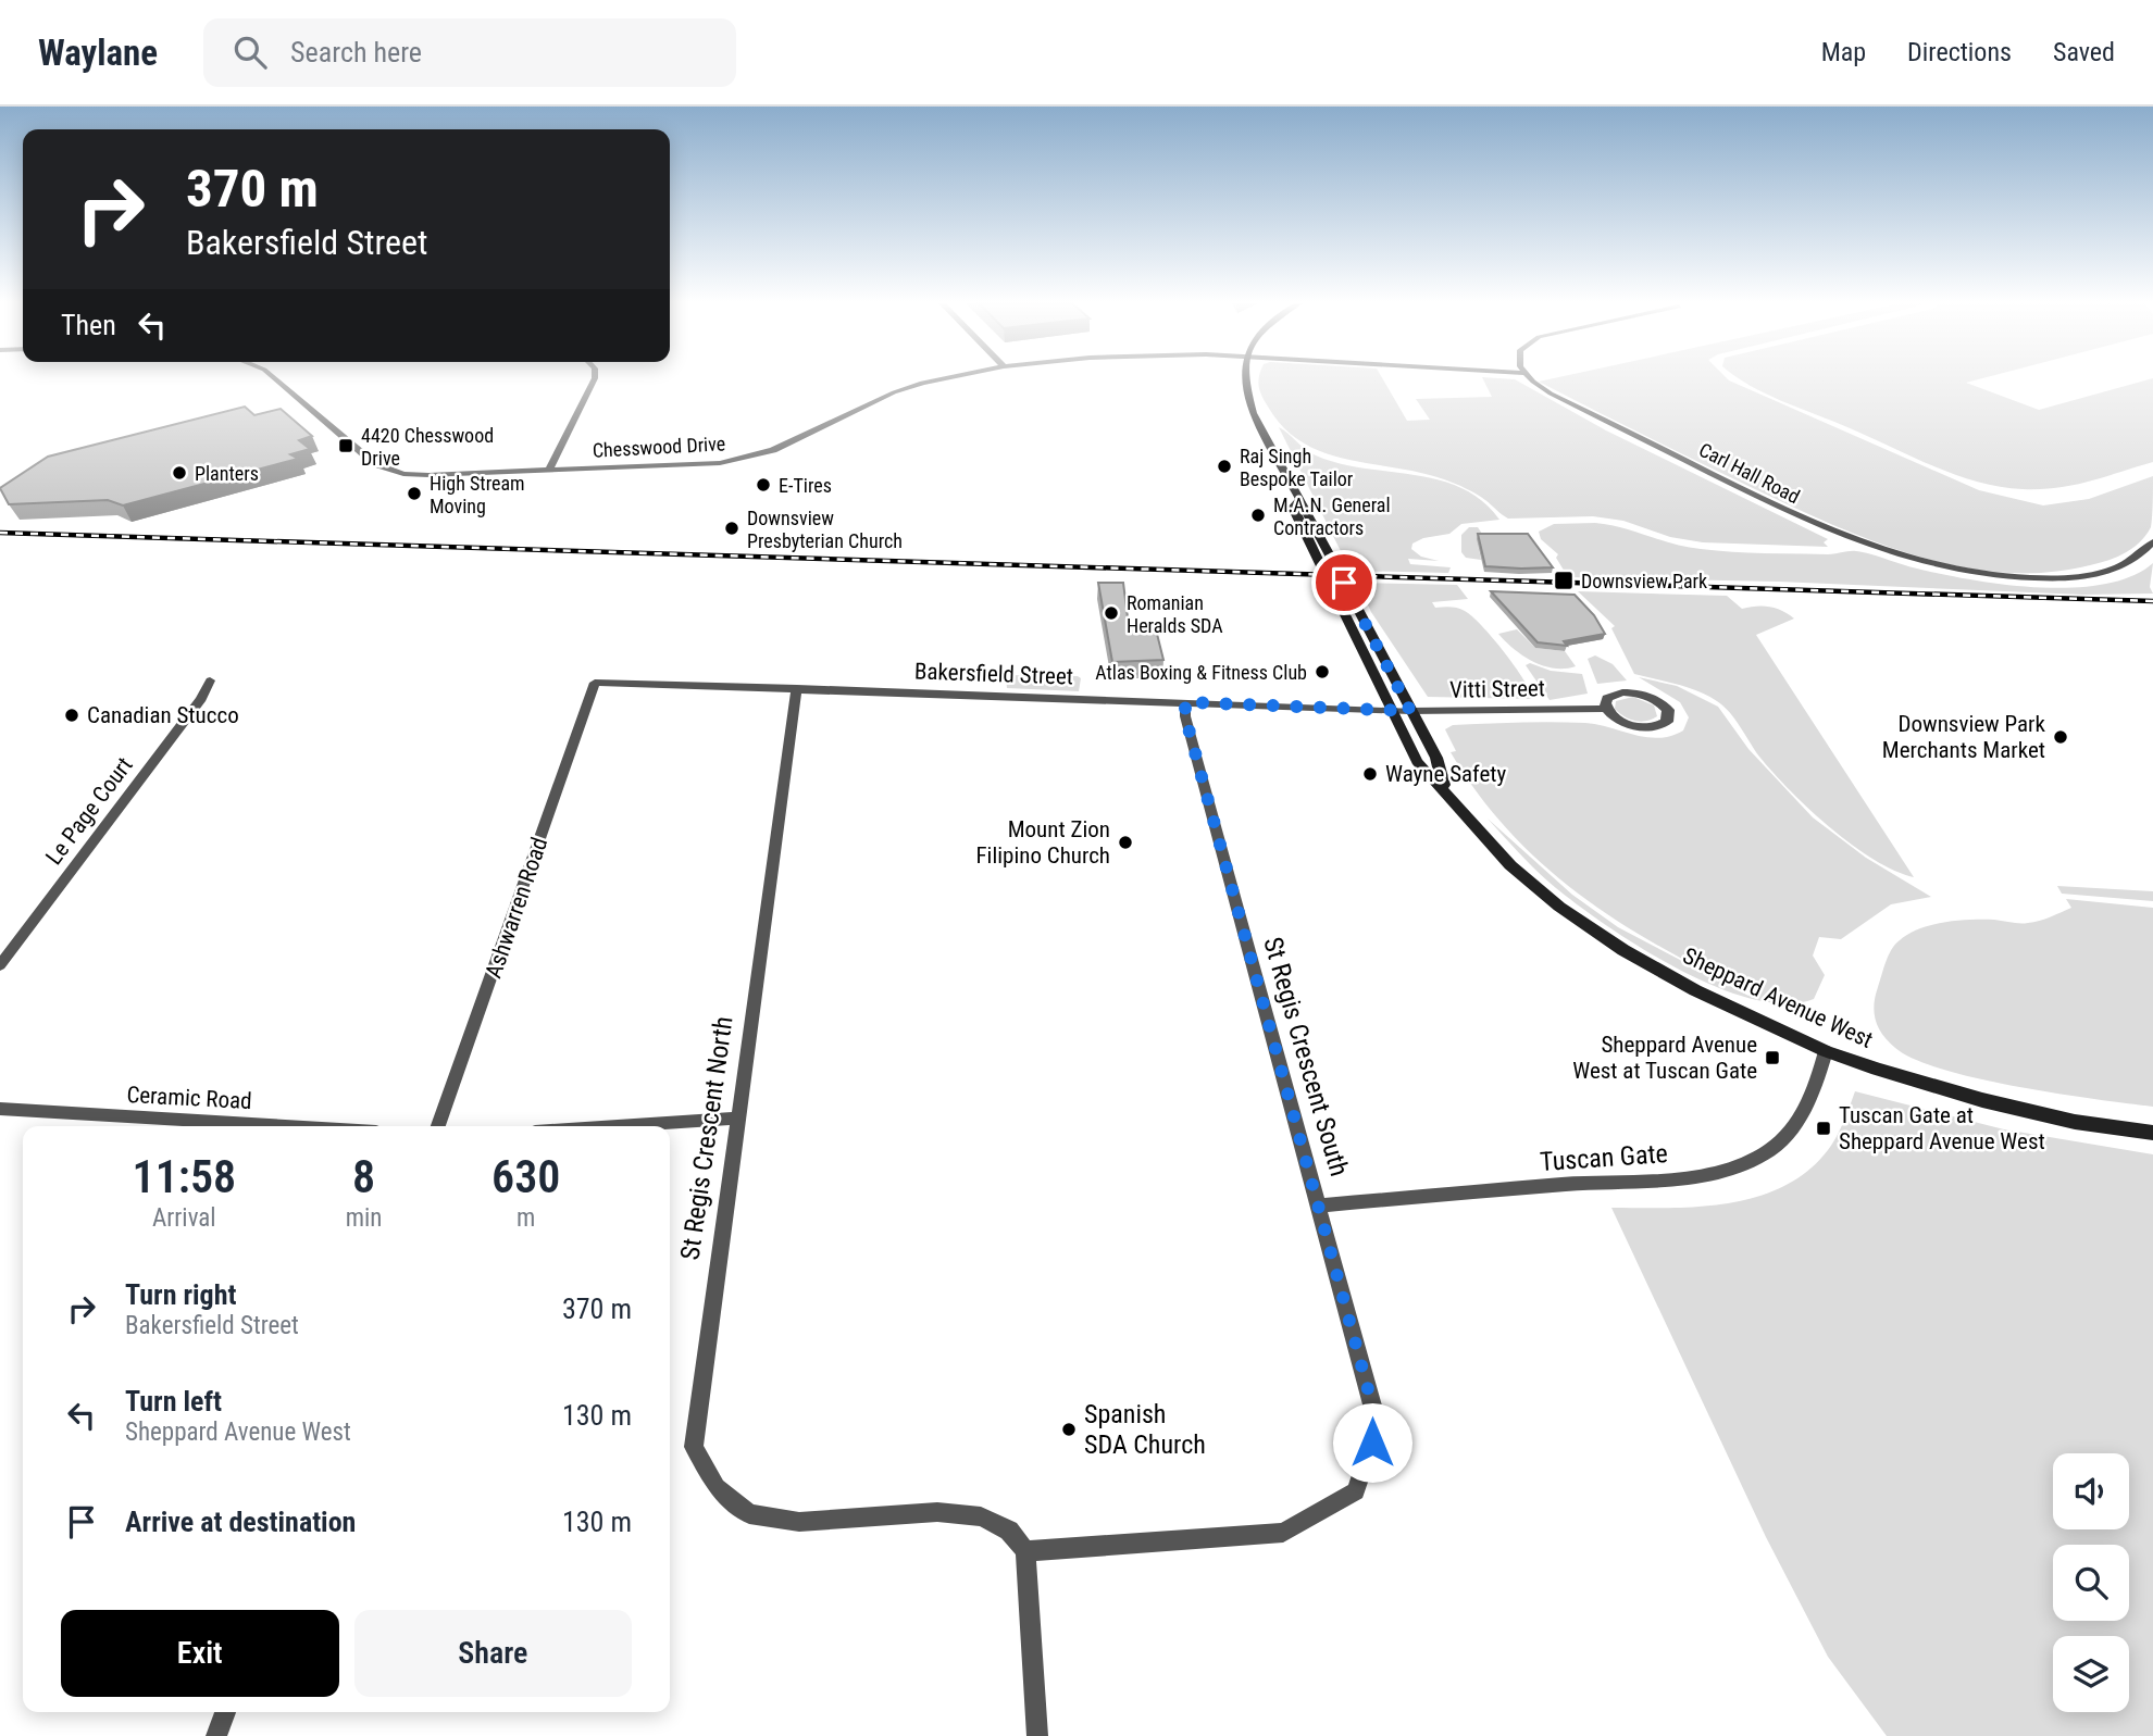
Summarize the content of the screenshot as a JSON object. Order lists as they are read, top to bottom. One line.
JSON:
{"streets":{"main road":["Sheppard Avenue West"],"street":["Chesswood Drive","Carl Hall Road","Bakersfield Street","Vitti Street","Le Page Court","Ashwarren Road","St Regis Crescent South","Ceramic Road","St Regis Crescent North","Tuscan Gate"]},"crossings":[["Bakersfield Street","Vitti Street"],["Bakersfield Street","Ashwarren Road"],["Bakersfield Street","Sheppard Avenue West"],["Bakersfield Street","St Regis Crescent South"],["Bakersfield Street","St Regis Crescent North"],["Vitti Street","Sheppard Avenue West"],["Sheppard Avenue West","Tuscan Gate"],["St Regis Crescent South","St Regis Crescent North"],["St Regis Crescent South","Tuscan Gate"]],"places":{"transit":["4420 Chesswood Drive","Downsview Park","Sheppard Avenue West at Tuscan Gate","Tuscan Gate at Sheppard Avenue West"],"other":["Raj Singh Bespoke Tailor","Planters","E-Tires","High Stream Moving","M.A.N. General Contractors","Downsview Presbyterian Church","Romanian Heralds SDA","Atlas Boxing & Fitness Club","Canadian Stucco","Downsview Park Merchants Market","Wayne Safety","Mount Zion Filipino Church","Spanish SDA Church"]},"page":{"header":"Waylane","search":"Search here","nav":["Map","Directions","Saved"],"turn":["370 m","Bakersfield Street"],"then":"Then","eta":["11:58","Arrival","8","min","630","m"],"list":[{"name":"Turn right","note":"Bakersfield Street","value":"370 m"},{"name":"Turn left","note":"Sheppard Avenue West","value":"130 m"},{"name":"Arrive at destination","value":"130 m"}],"buttons":["Exit","Share"]}}
